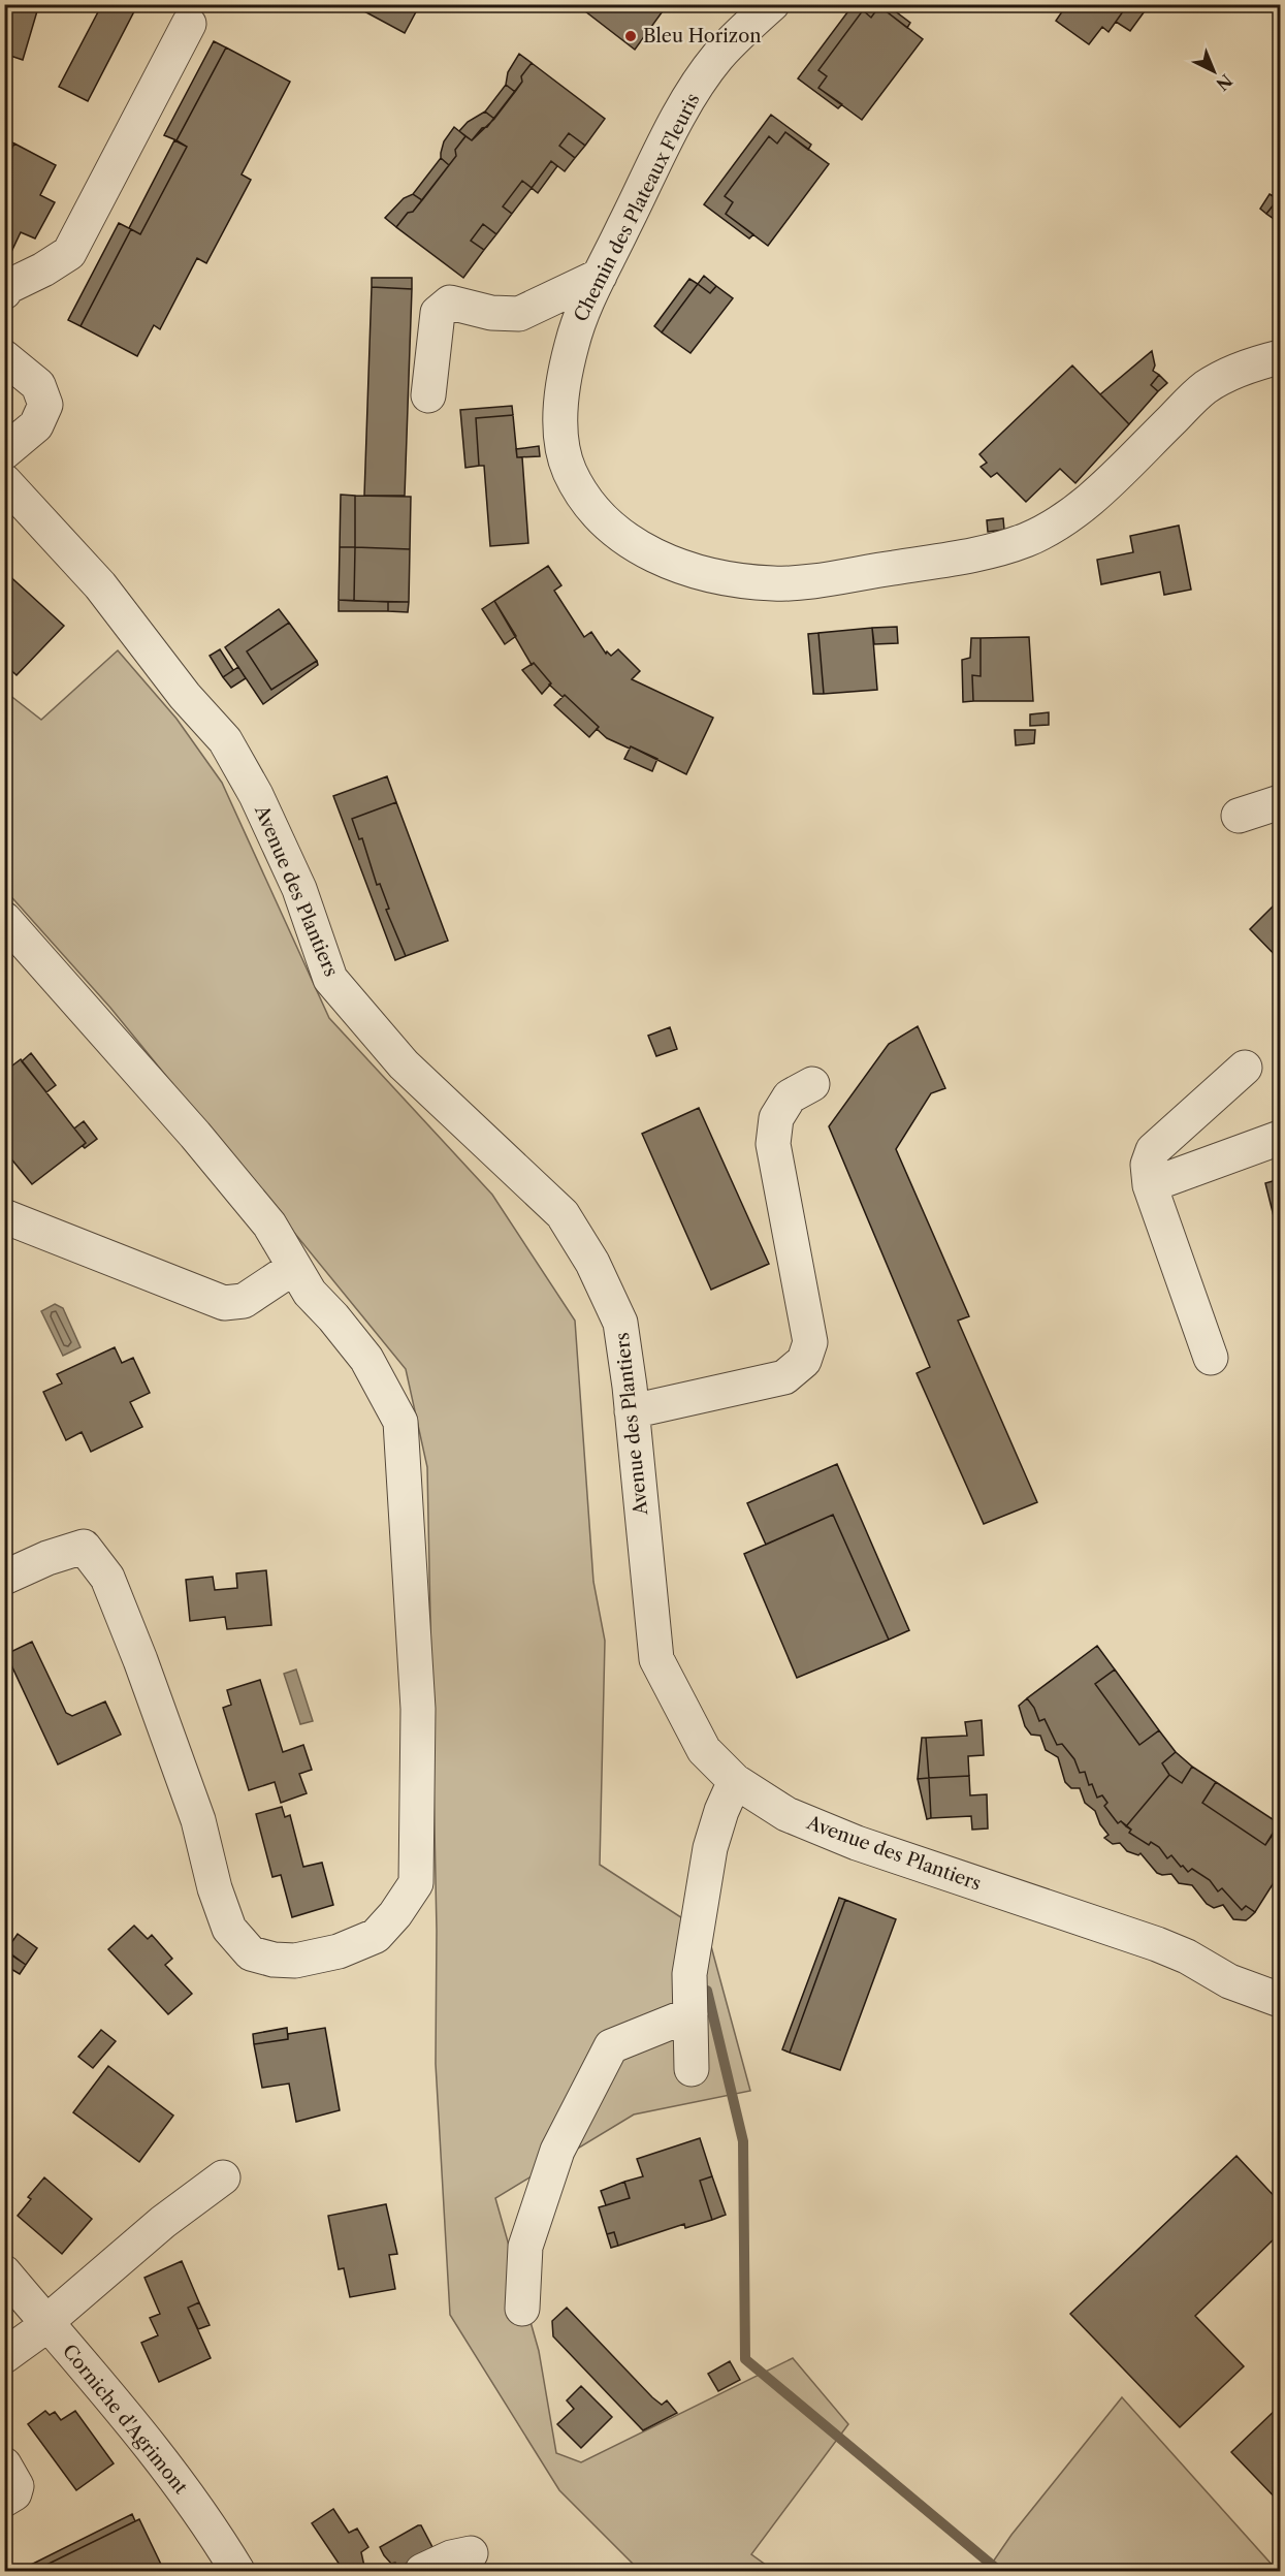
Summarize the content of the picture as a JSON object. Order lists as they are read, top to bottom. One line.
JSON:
{"streets":{"street":["Chemin des Plateaux Fleuris","Avenue des Plantiers","Corniche d'Agrimont"]},"places":["Bleu Horizon"],"north":"bottom right"}
